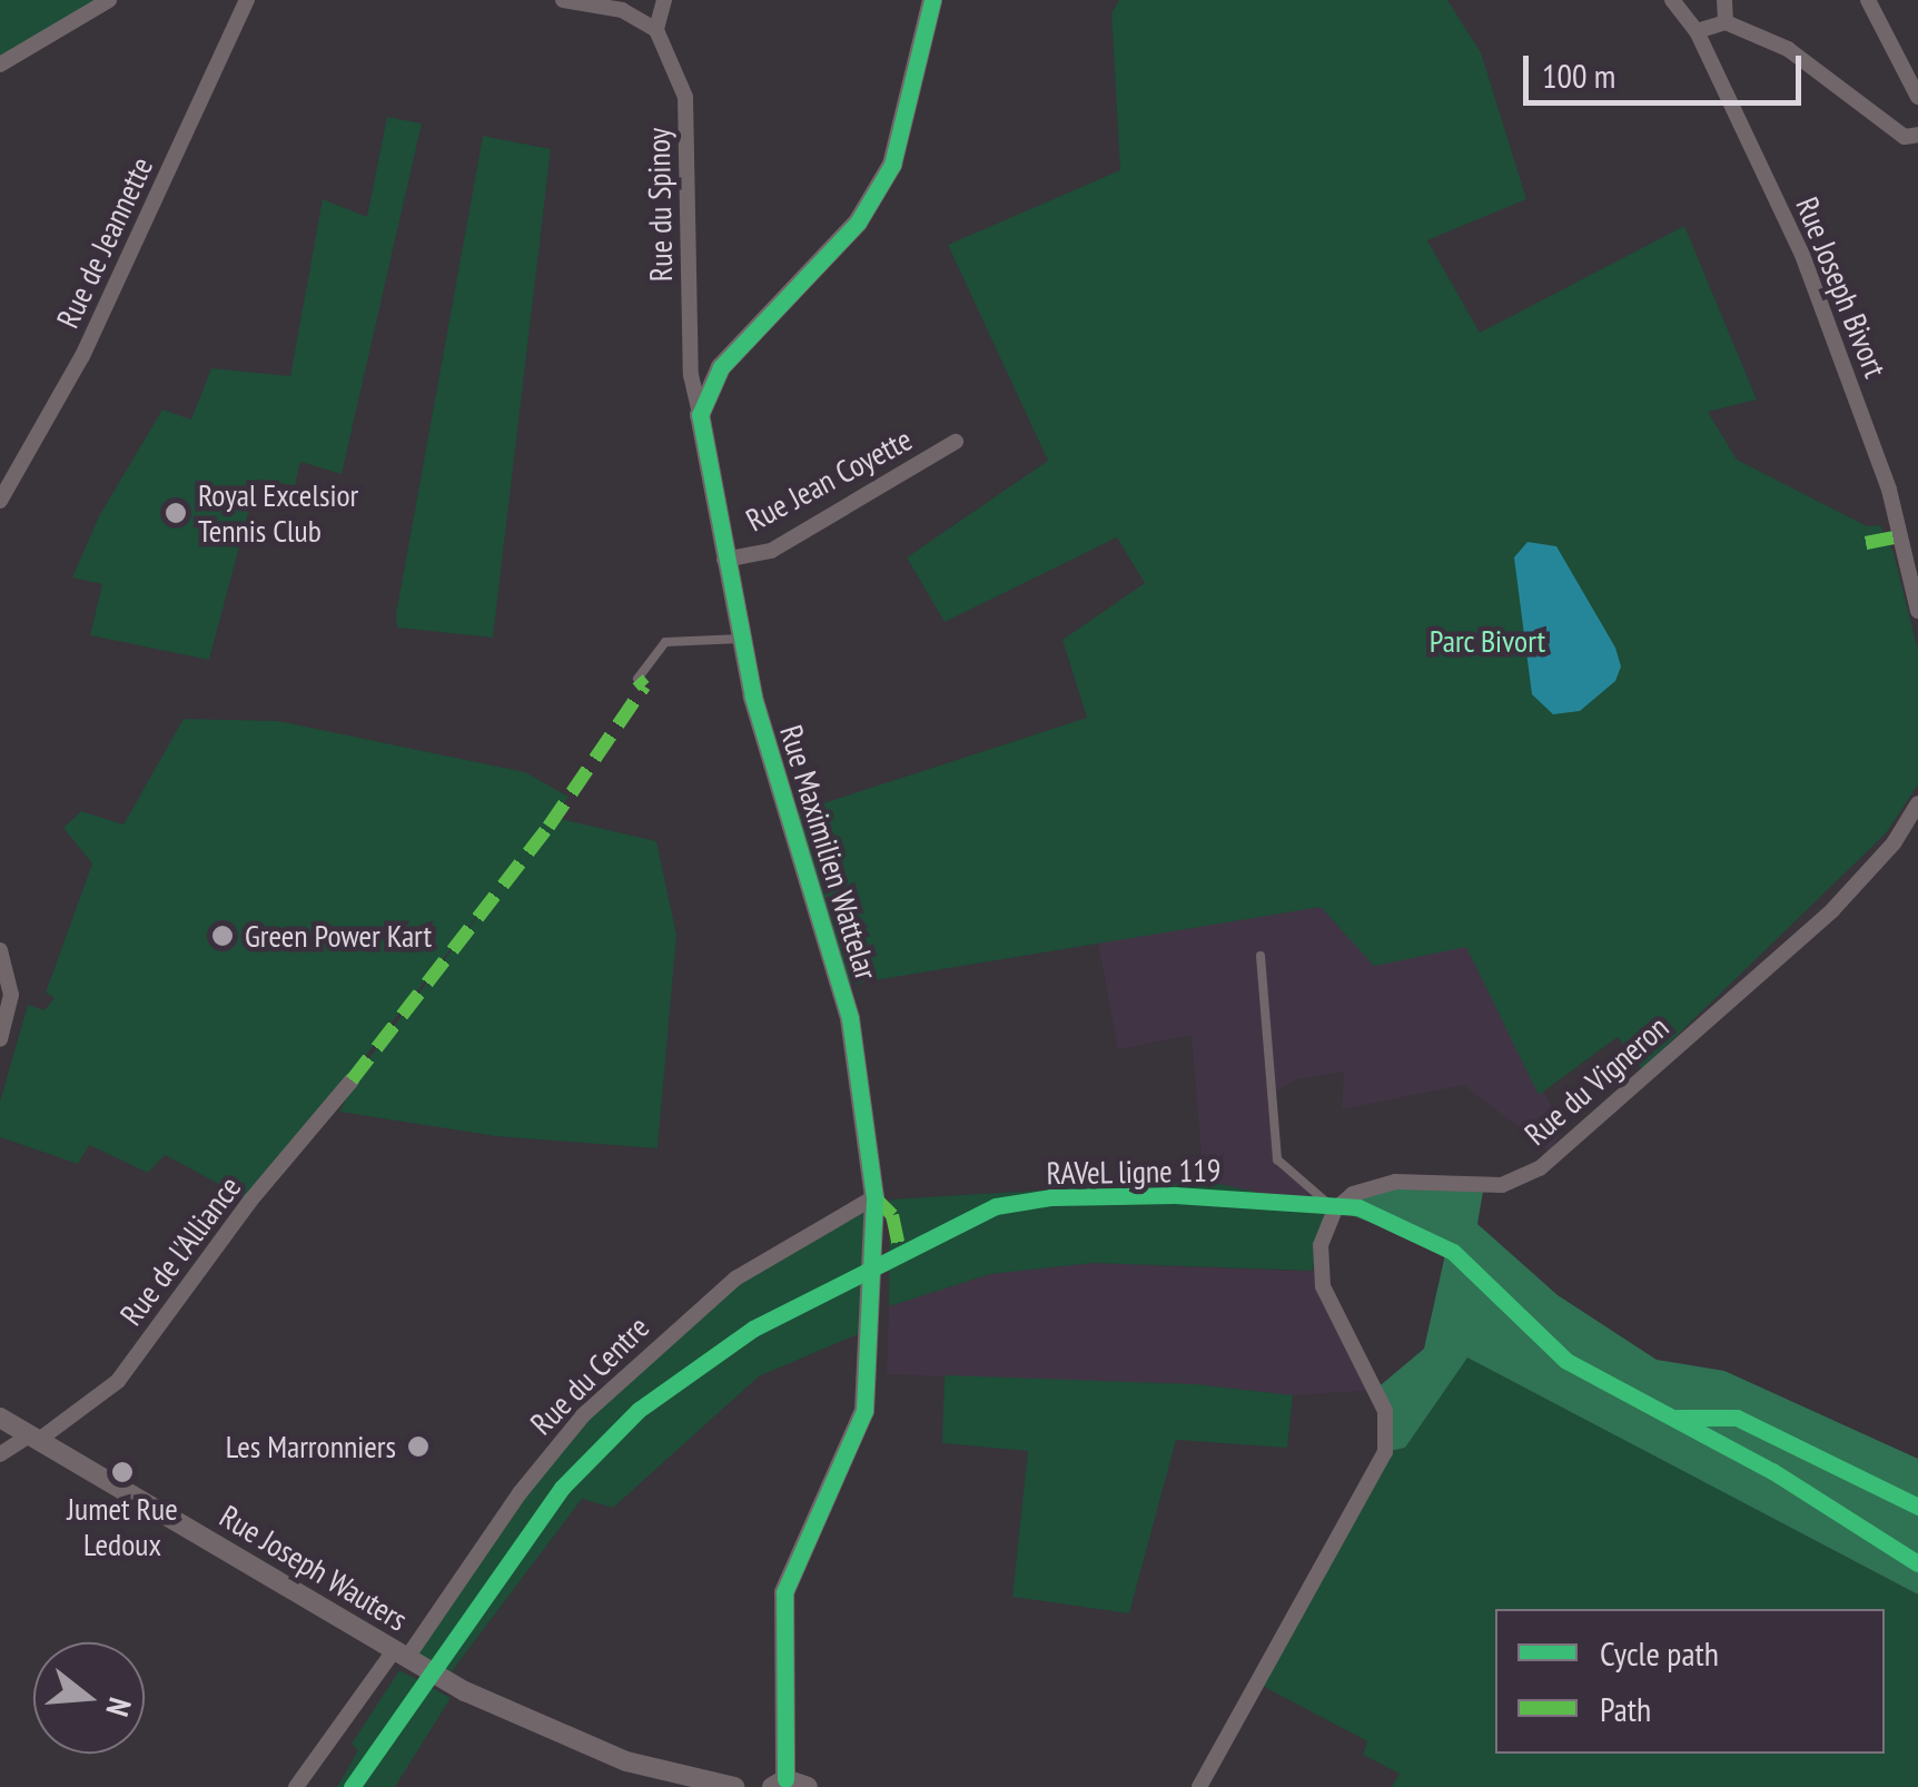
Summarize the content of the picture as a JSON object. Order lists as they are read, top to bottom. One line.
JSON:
{"streets":{"street":["Rue du Spinoy","Rue de Jeannette","Rue Joseph Bivort","Rue Jean Coyette","Rue Maximilien Wattelar","Rue du Vigneron","Rue de l'Alliance","Rue du Centre","Rue Joseph Wauters"],"cycle path":["RAVeL ligne 119"]},"crossings":[["Rue du Spinoy","Rue Maximilien Wattelar"],["Rue Jean Coyette","Rue Maximilien Wattelar"],["Rue Maximilien Wattelar","Rue du Centre"],["Rue de l'Alliance","Rue Joseph Wauters"],["Rue du Centre","Rue Joseph Wauters"]],"parks":["Parc Bivort"],"places":["Royal Excelsior Tennis Club","Green Power Kart","Les Marronniers","Jumet Rue Ledoux"],"legend":["Cycle path","Path"],"scale_bar":"100 m","north":"right"}
